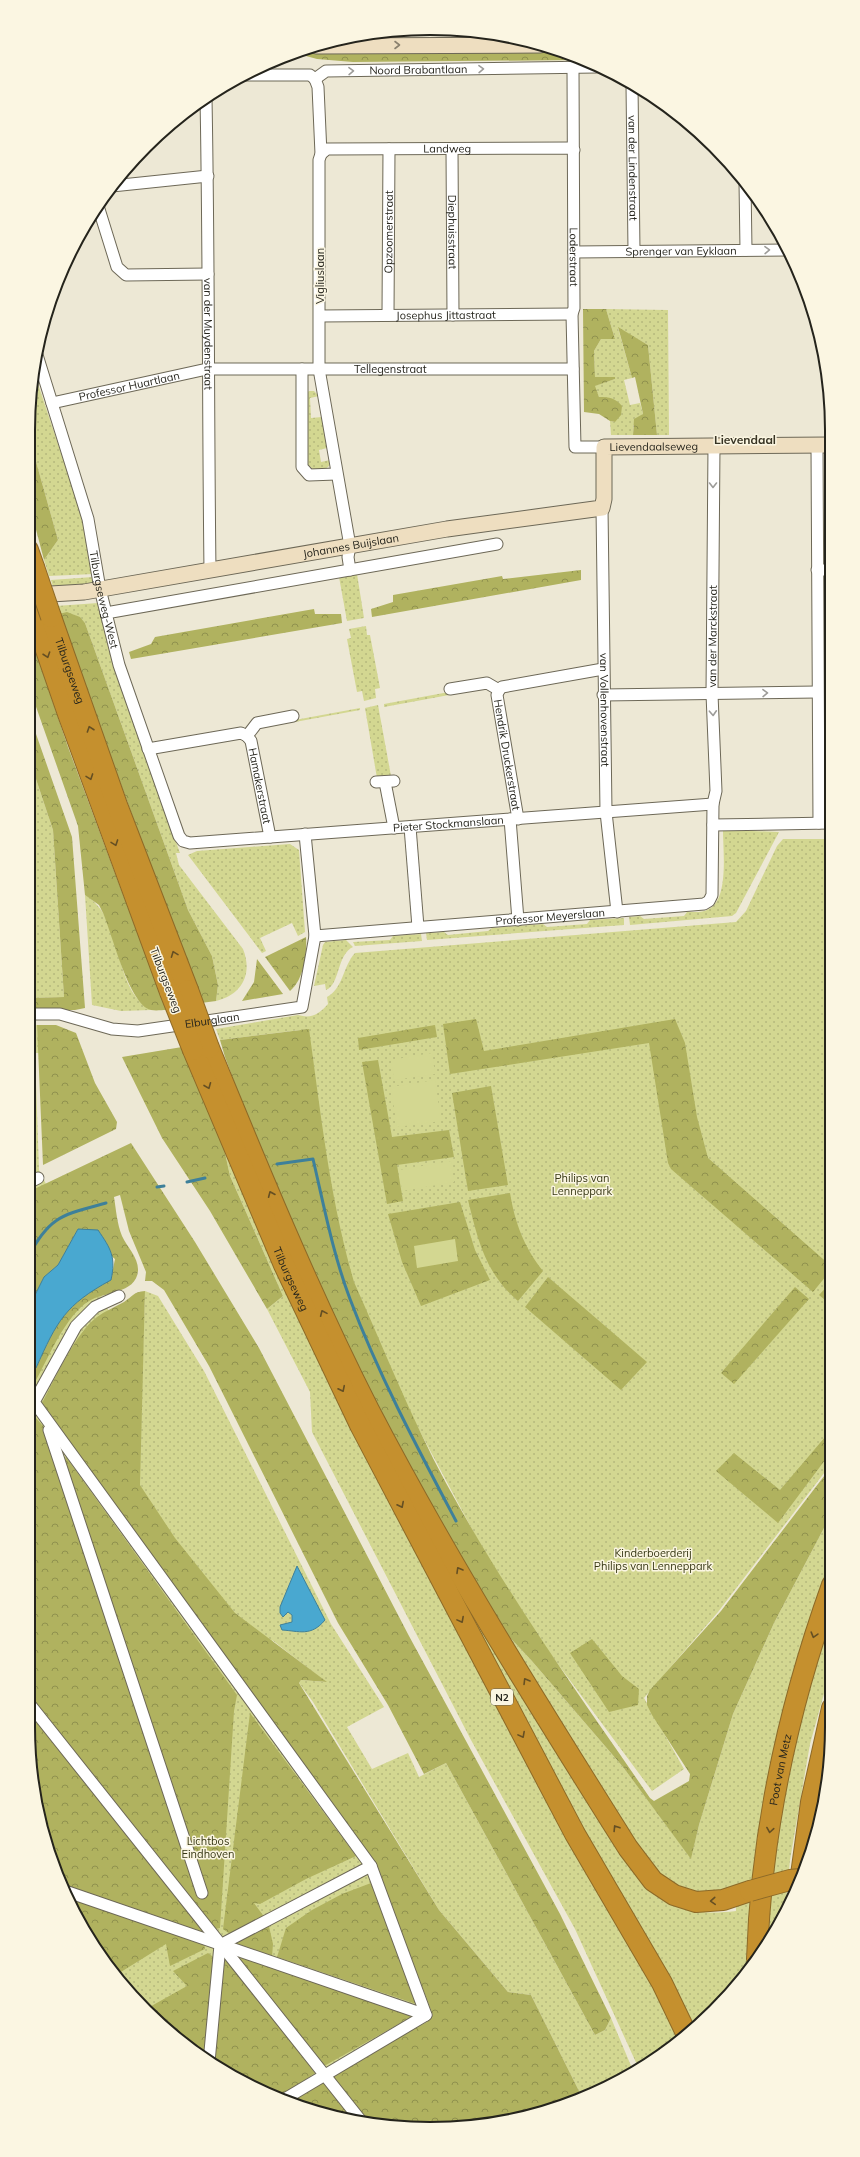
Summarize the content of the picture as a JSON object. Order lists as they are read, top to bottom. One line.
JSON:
{"streets":{"highway":["Tilburgseweg","N2","Poot van Metz"],"street":["Noord Brabantlaan","Landweg","van der Lindenstraat","Opzoomerstraat","Diephuisstraat","Sprenger van Eyklaan","Loderstraat","Vigliuslaan","Josephus Jittastraat","van der Muydenstraat","Tellegenstraat","Professor Huartlaan","Lievendaalseweg","Johannes Buijslaan","Tilburgseweg-West","van der Marckstraat","van Vollenhovenstraat","Hendrik Druckerstraat","Hamakerstraat","Pieter Stockmanslaan","Professor Meyerslaan","Elburglaan"]},"crossings":[["Noord Brabantlaan","Loderstraat"],["Noord Brabantlaan","Vigliuslaan"],["Landweg","Opzoomerstraat"],["Landweg","Diephuisstraat"],["Landweg","Loderstraat"],["Landweg","Vigliuslaan"],["van der Lindenstraat","Sprenger van Eyklaan"],["Opzoomerstraat","Josephus Jittastraat"],["Diephuisstraat","Josephus Jittastraat"],["Sprenger van Eyklaan","Loderstraat"],["Loderstraat","Josephus Jittastraat"],["Loderstraat","Tellegenstraat"],["Loderstraat","Lievendaalseweg"],["Vigliuslaan","Josephus Jittastraat"],["Vigliuslaan","Tellegenstraat"],["Vigliuslaan","Johannes Buijslaan"],["van der Muydenstraat","Tellegenstraat"],["van der Muydenstraat","Professor Huartlaan"],["van der Muydenstraat","Johannes Buijslaan"],["Tellegenstraat","Professor Huartlaan"],["Professor Huartlaan","Tilburgseweg-West"],["Lievendaalseweg","van der Marckstraat"],["Johannes Buijslaan","Tilburgseweg-West"],["Johannes Buijslaan","Tilburgseweg"],["Johannes Buijslaan","van Vollenhovenstraat"],["Tilburgseweg-West","Tilburgseweg"],["Tilburgseweg-West","Pieter Stockmanslaan"],["van der Marckstraat","Pieter Stockmanslaan"],["van der Marckstraat","Professor Meyerslaan"],["Tilburgseweg","N2"],["van Vollenhovenstraat","Pieter Stockmanslaan"],["van Vollenhovenstraat","Professor Meyerslaan"],["Hendrik Druckerstraat","Pieter Stockmanslaan"],["Hendrik Druckerstraat","Professor Meyerslaan"],["Hamakerstraat","Pieter Stockmanslaan"],["Professor Meyerslaan","Elburglaan"]],"one_way":["van der Marckstraat"],"districts":["Lievendaal"],"parks":["Philips van Lenneppark","Kinderboerderij Philips van Lenneppark","Lichtbos Eindhoven"]}
